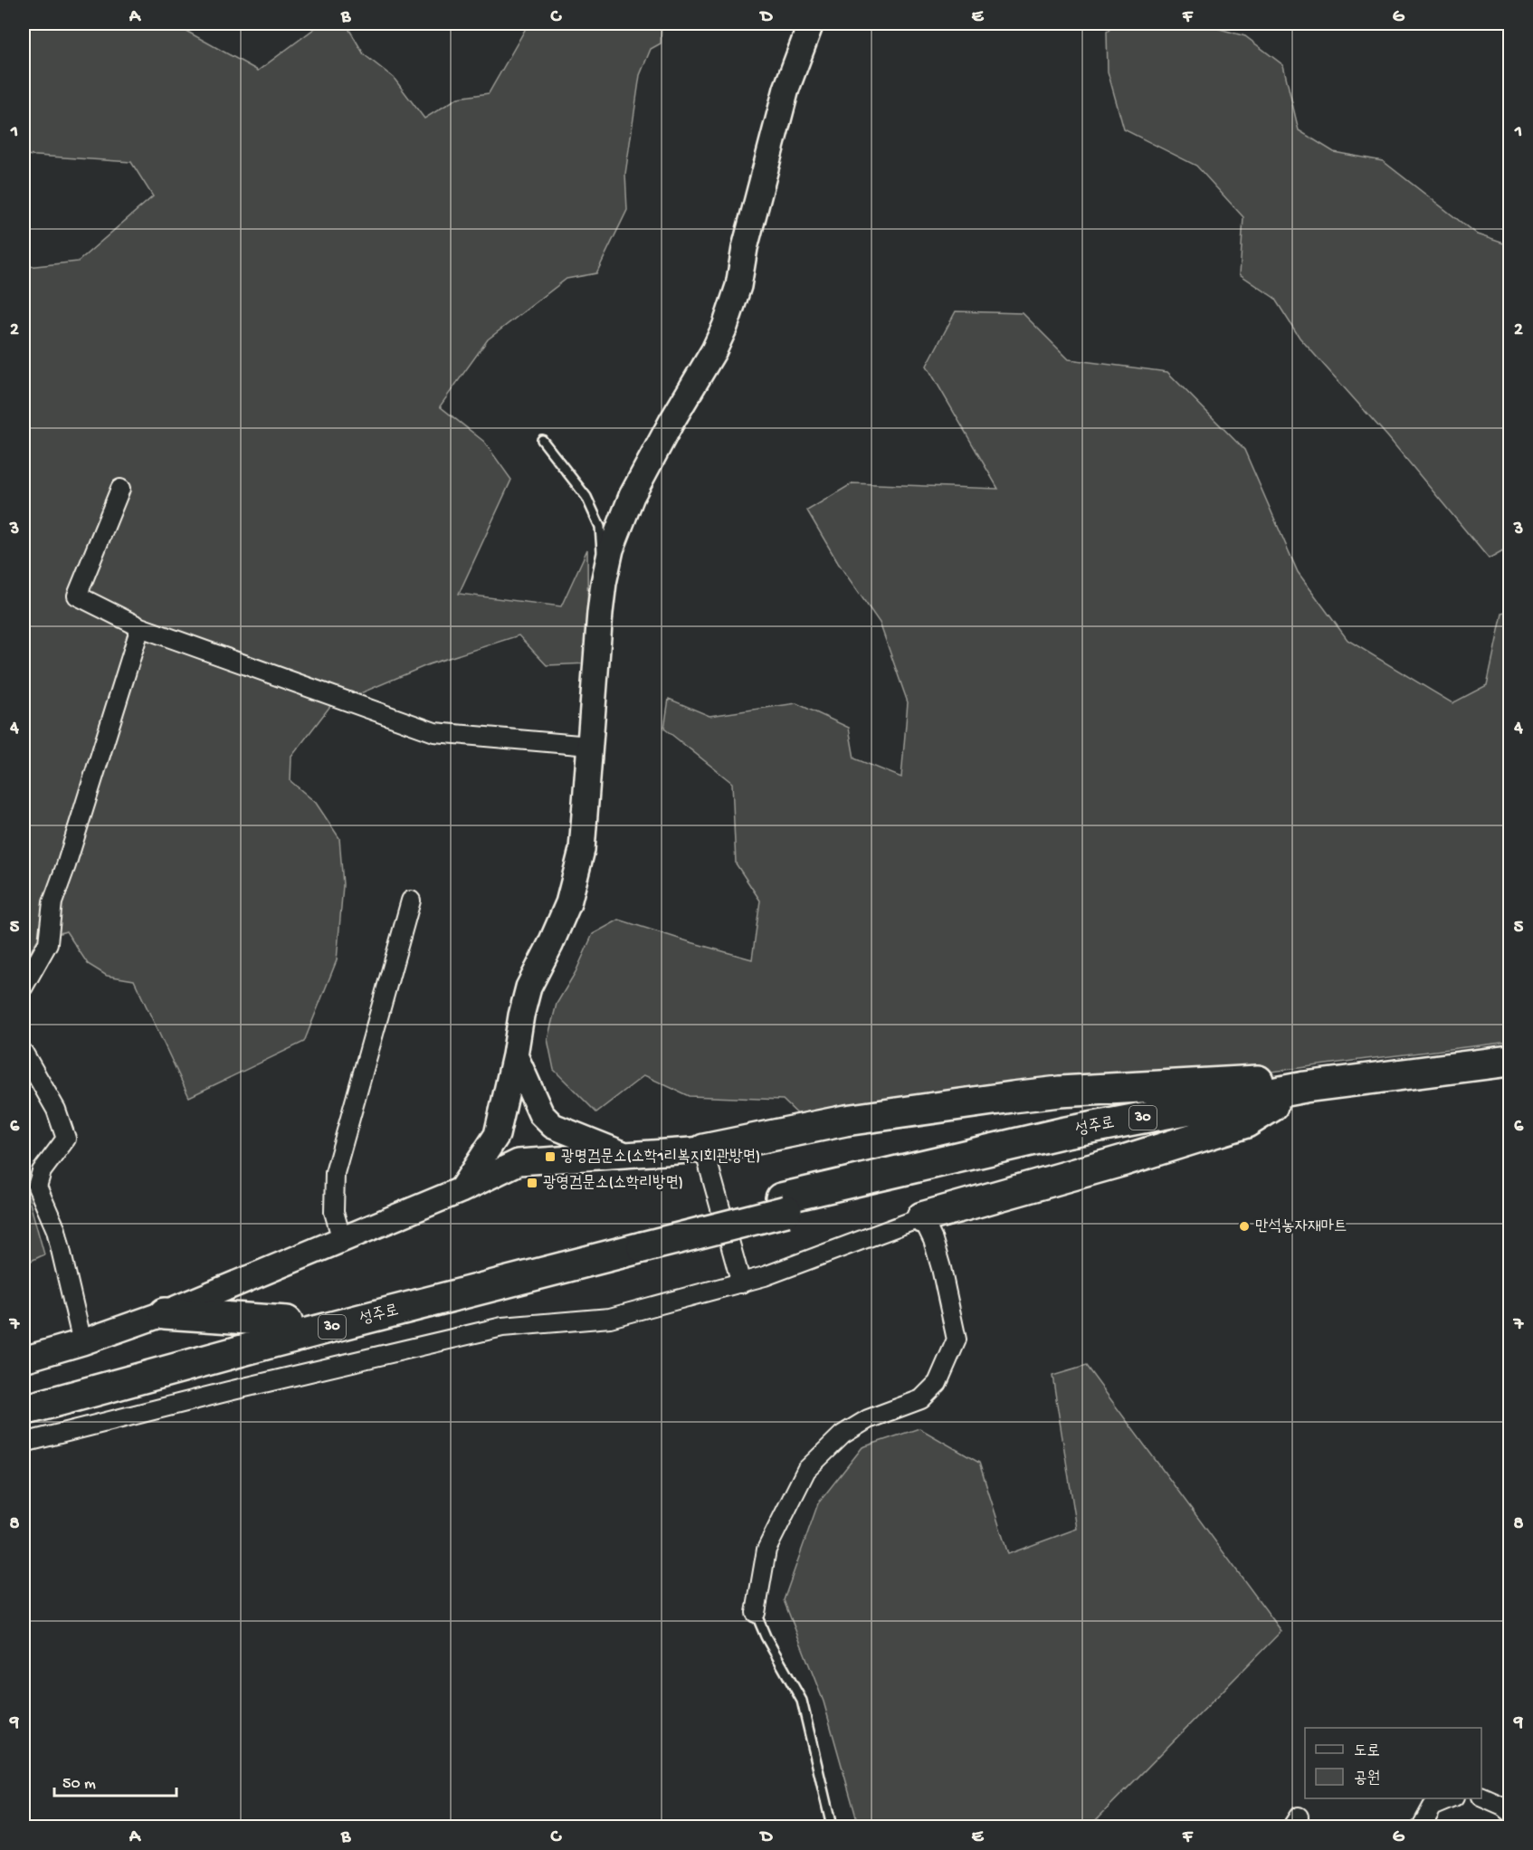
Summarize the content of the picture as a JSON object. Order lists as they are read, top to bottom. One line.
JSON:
{"streets":{"highway":["30","성주로"]},"crossings":[["30","성주로"]],"places":{"transit":["광명검문소(소학1리복지회관방면)","광영검문소(소학리방면)"],"other":["만석농자재마트"]},"legend":["도로","공원"],"scale_bar":"50 m","grid":{"columns":["A","B","C","D","E","F","G"],"rows":["1","2","3","4","5","6","7","8","9"]}}
